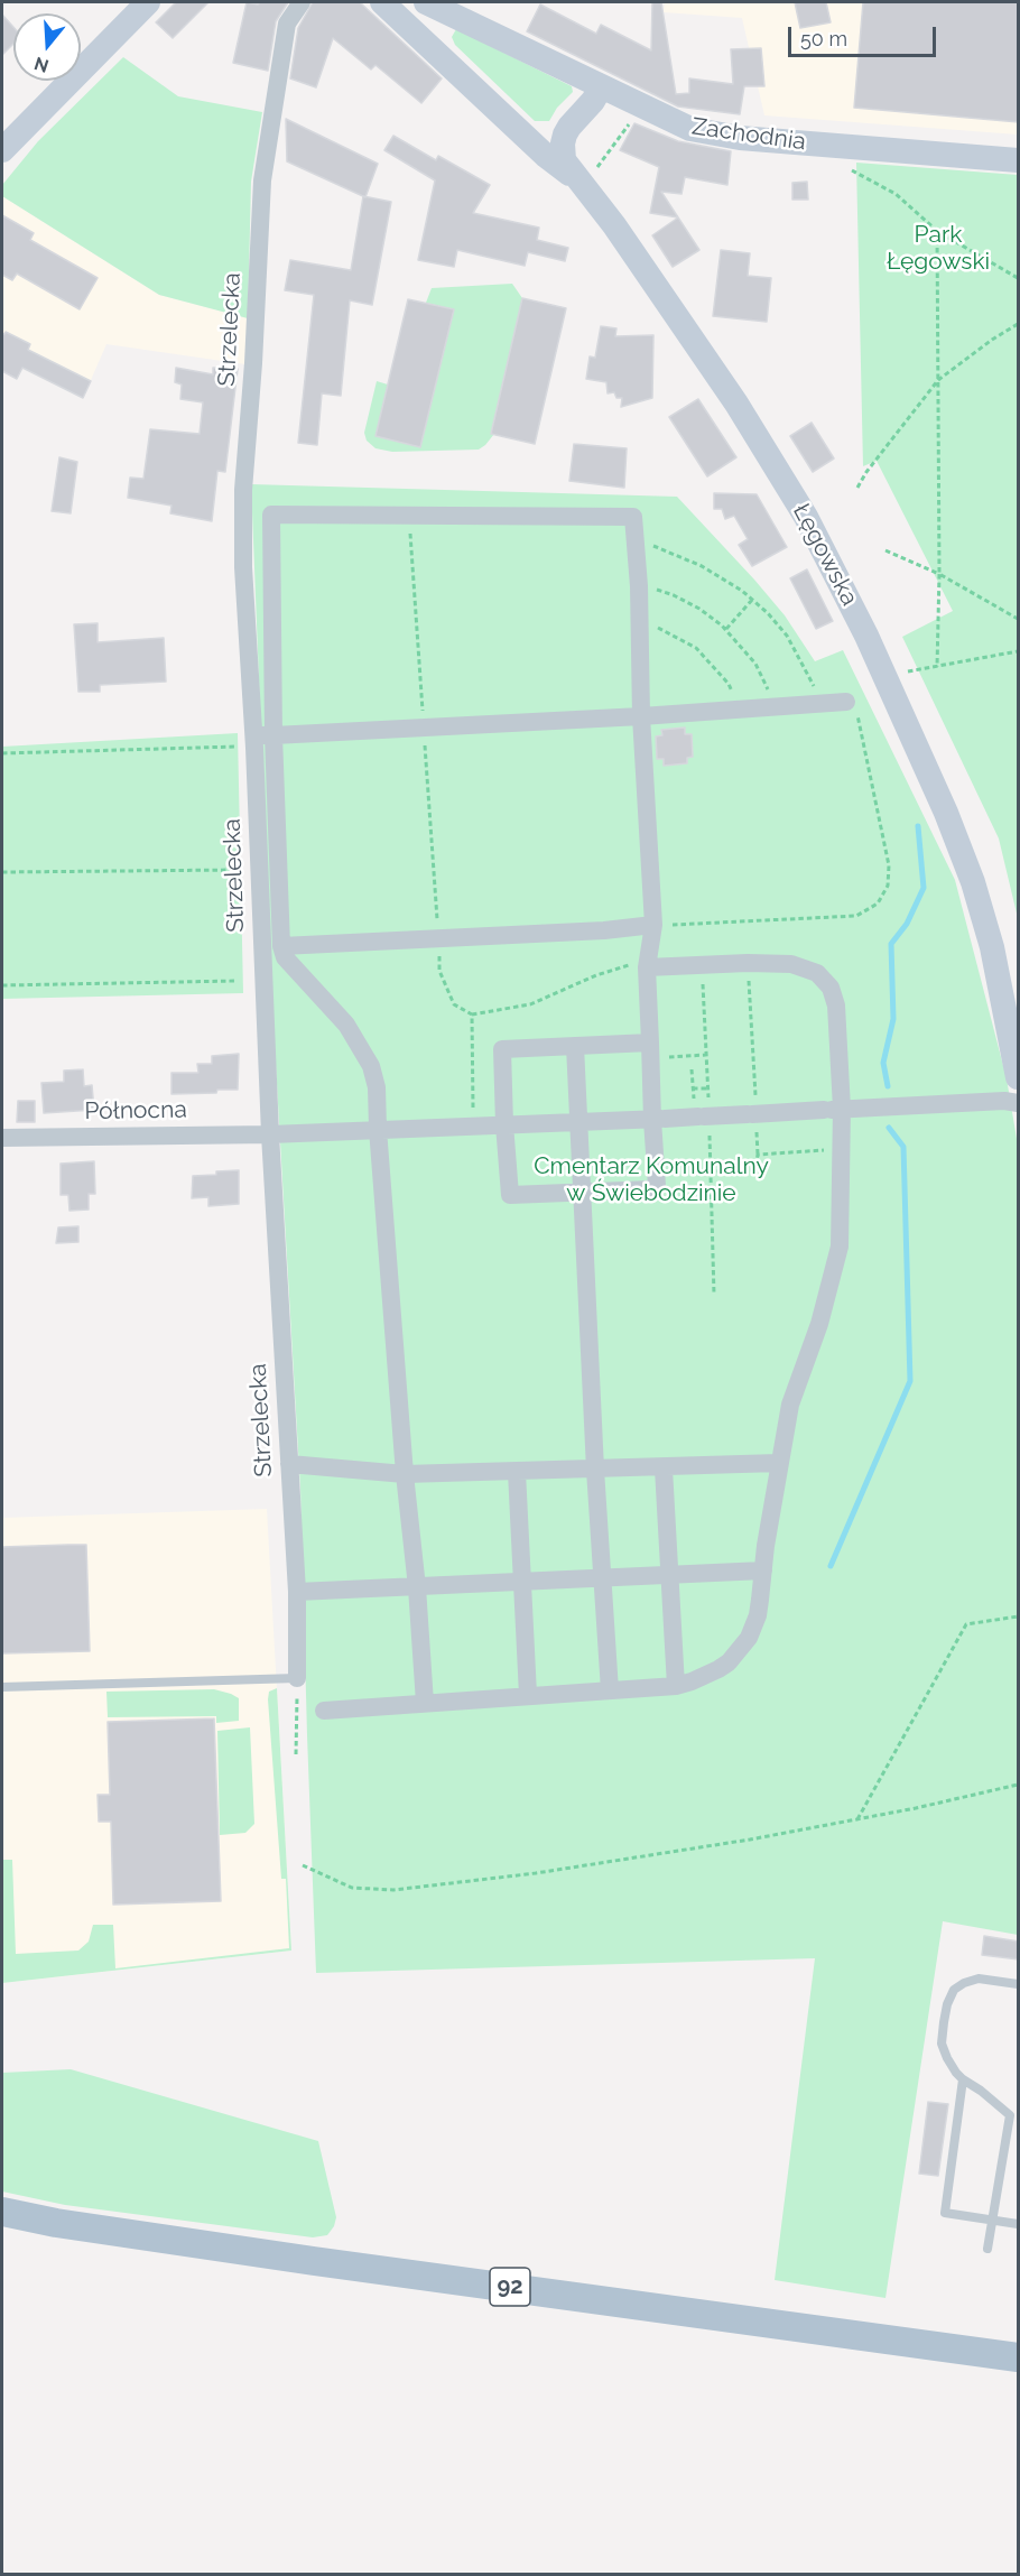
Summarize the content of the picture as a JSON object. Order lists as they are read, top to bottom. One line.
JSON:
{"streets":{"main road":["92"],"street":["Zachodnia","Strzelecka","Łęgowska","Północna"]},"crossings":[["Zachodnia","Łęgowska"],["Strzelecka","Północna"]],"parks":["Park Łęgowski","Cmentarz Komunalny w Świebodzinie"],"scale_bar":"50 m","north":"bottom"}
